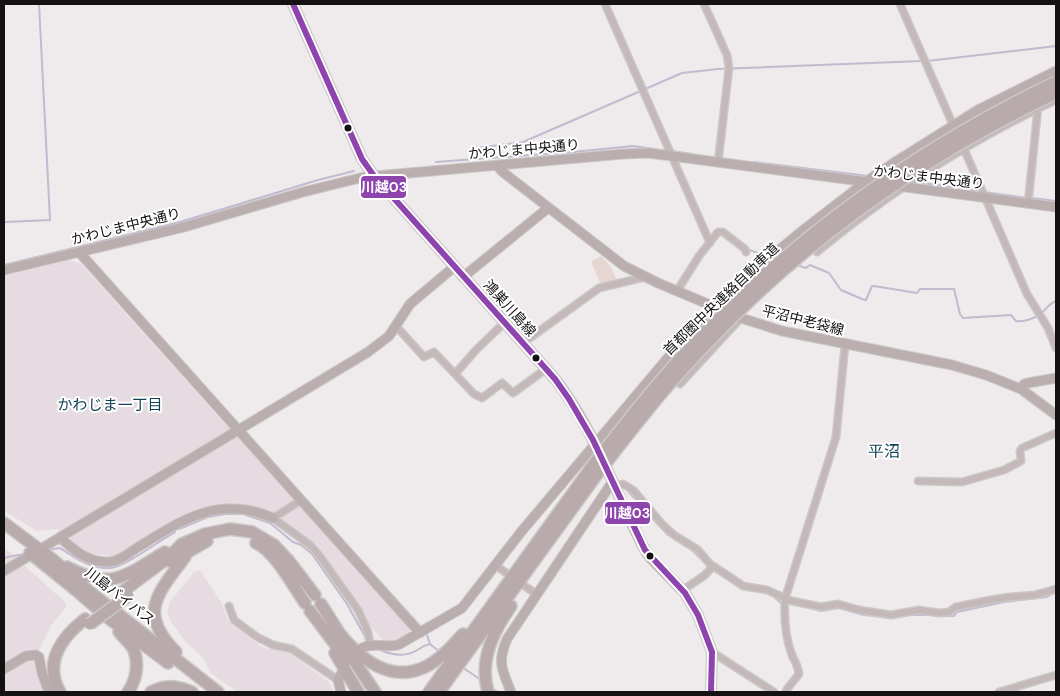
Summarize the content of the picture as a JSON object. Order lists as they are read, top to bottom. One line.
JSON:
{"streets":{"highway":["首都圏中央連絡自動車道","川島バイパス"],"main road":["鴻巣川島線"],"street":["かわじま中央通り","平沼中老袋線"]},"crossings":[["かわじま中央通り","鴻巣川島線"],["かわじま中央通り","平沼中老袋線"]],"districts":["かわじま一丁目","平沼"],"lines":["transit line 川越03"]}
